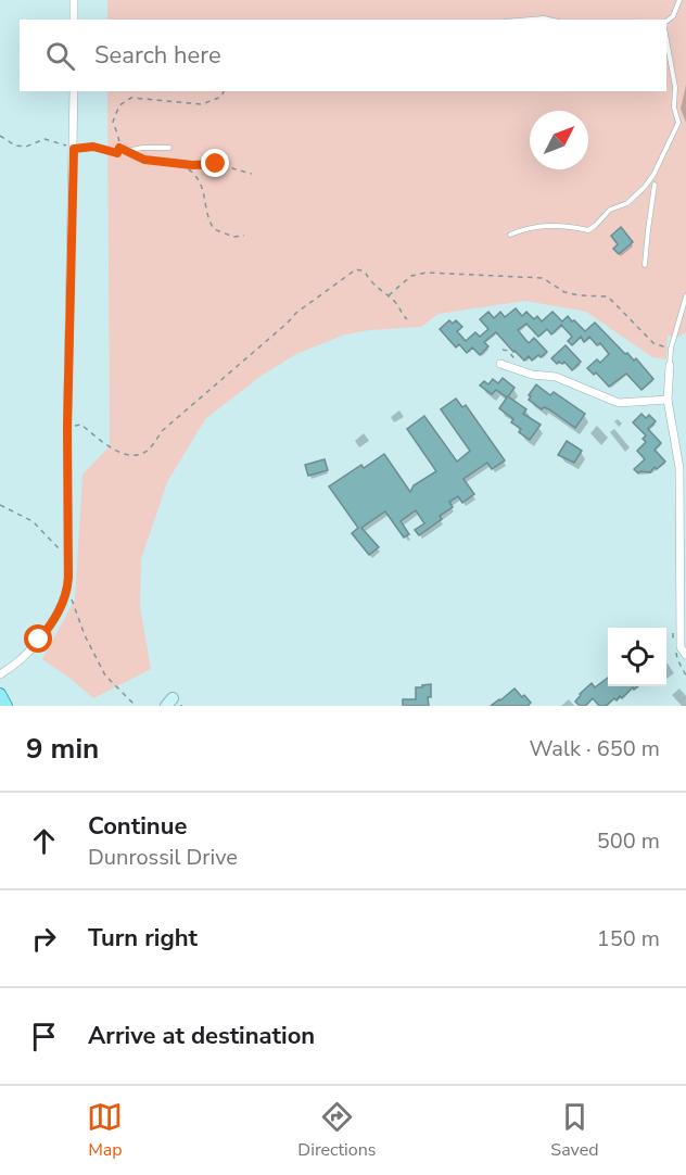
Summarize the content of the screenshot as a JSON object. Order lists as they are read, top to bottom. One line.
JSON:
{"north":"top right","page":{"search":"Search here","heading":["9 min","Walk · 650 m"],"list":[["Continue","Dunrossil Drive","500 m"],["Turn right","150 m"],"Arrive at destination"],"nav":["Map","Directions","Saved"]}}
